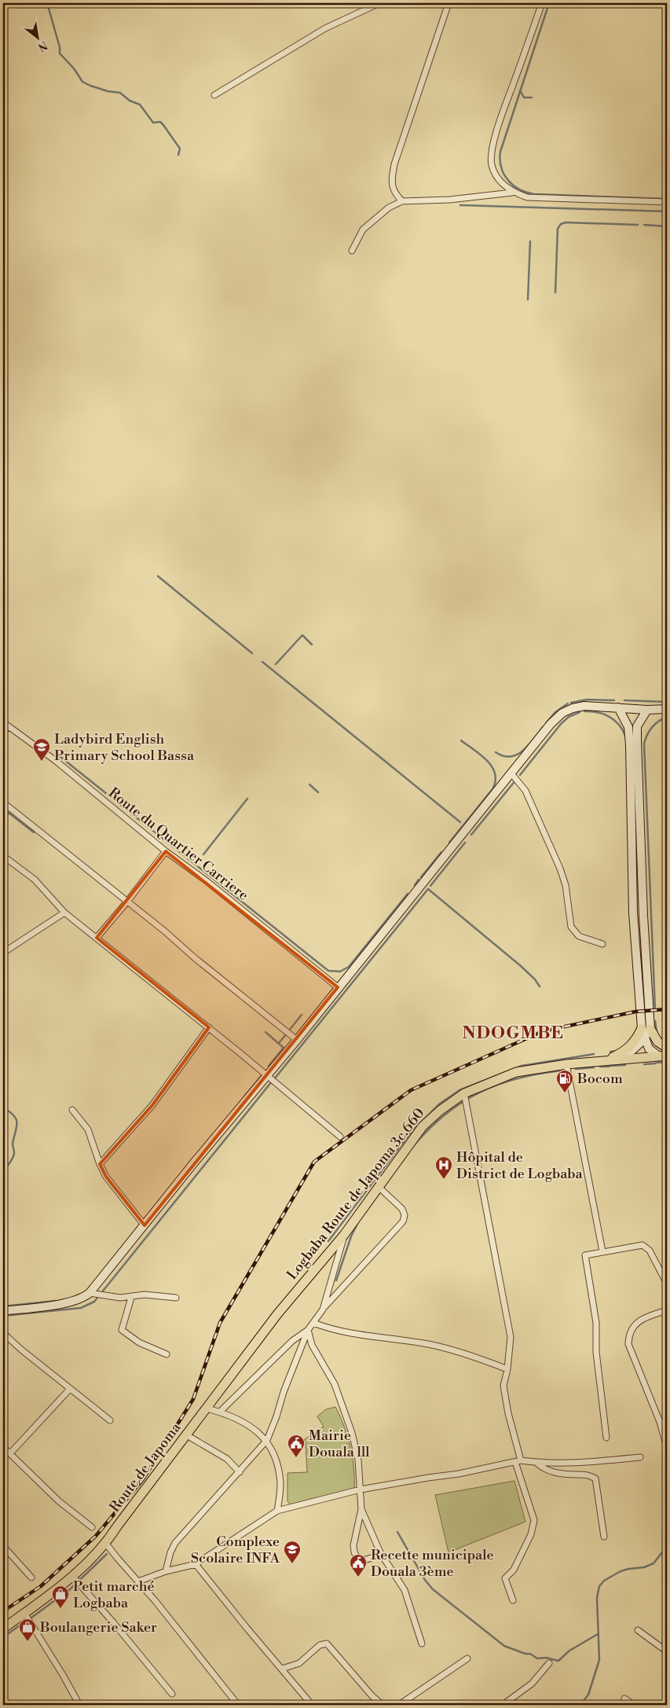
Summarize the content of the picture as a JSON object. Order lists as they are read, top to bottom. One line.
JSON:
{"streets":{"main road":["Logbaba Route de Japoma 3c.660","Route de Japoma"],"street":["Route du Quartier Carriere"]},"crossings":[["Logbaba Route de Japoma 3c.660","Route de Japoma"]],"districts":["NDOGMBE"],"places":{"school or university":["Ladybird English Primary School Bassa","Complexe Scolaire INFA"],"fuel station":["Bocom"],"hospital":["Hôpital de District de Logbaba"],"public building":["Mairie Douala lll","Recette municipale Douala 3ème"],"shop":["Petit marché Logbaba","Boulangerie Saker"]},"north":"bottom right"}
